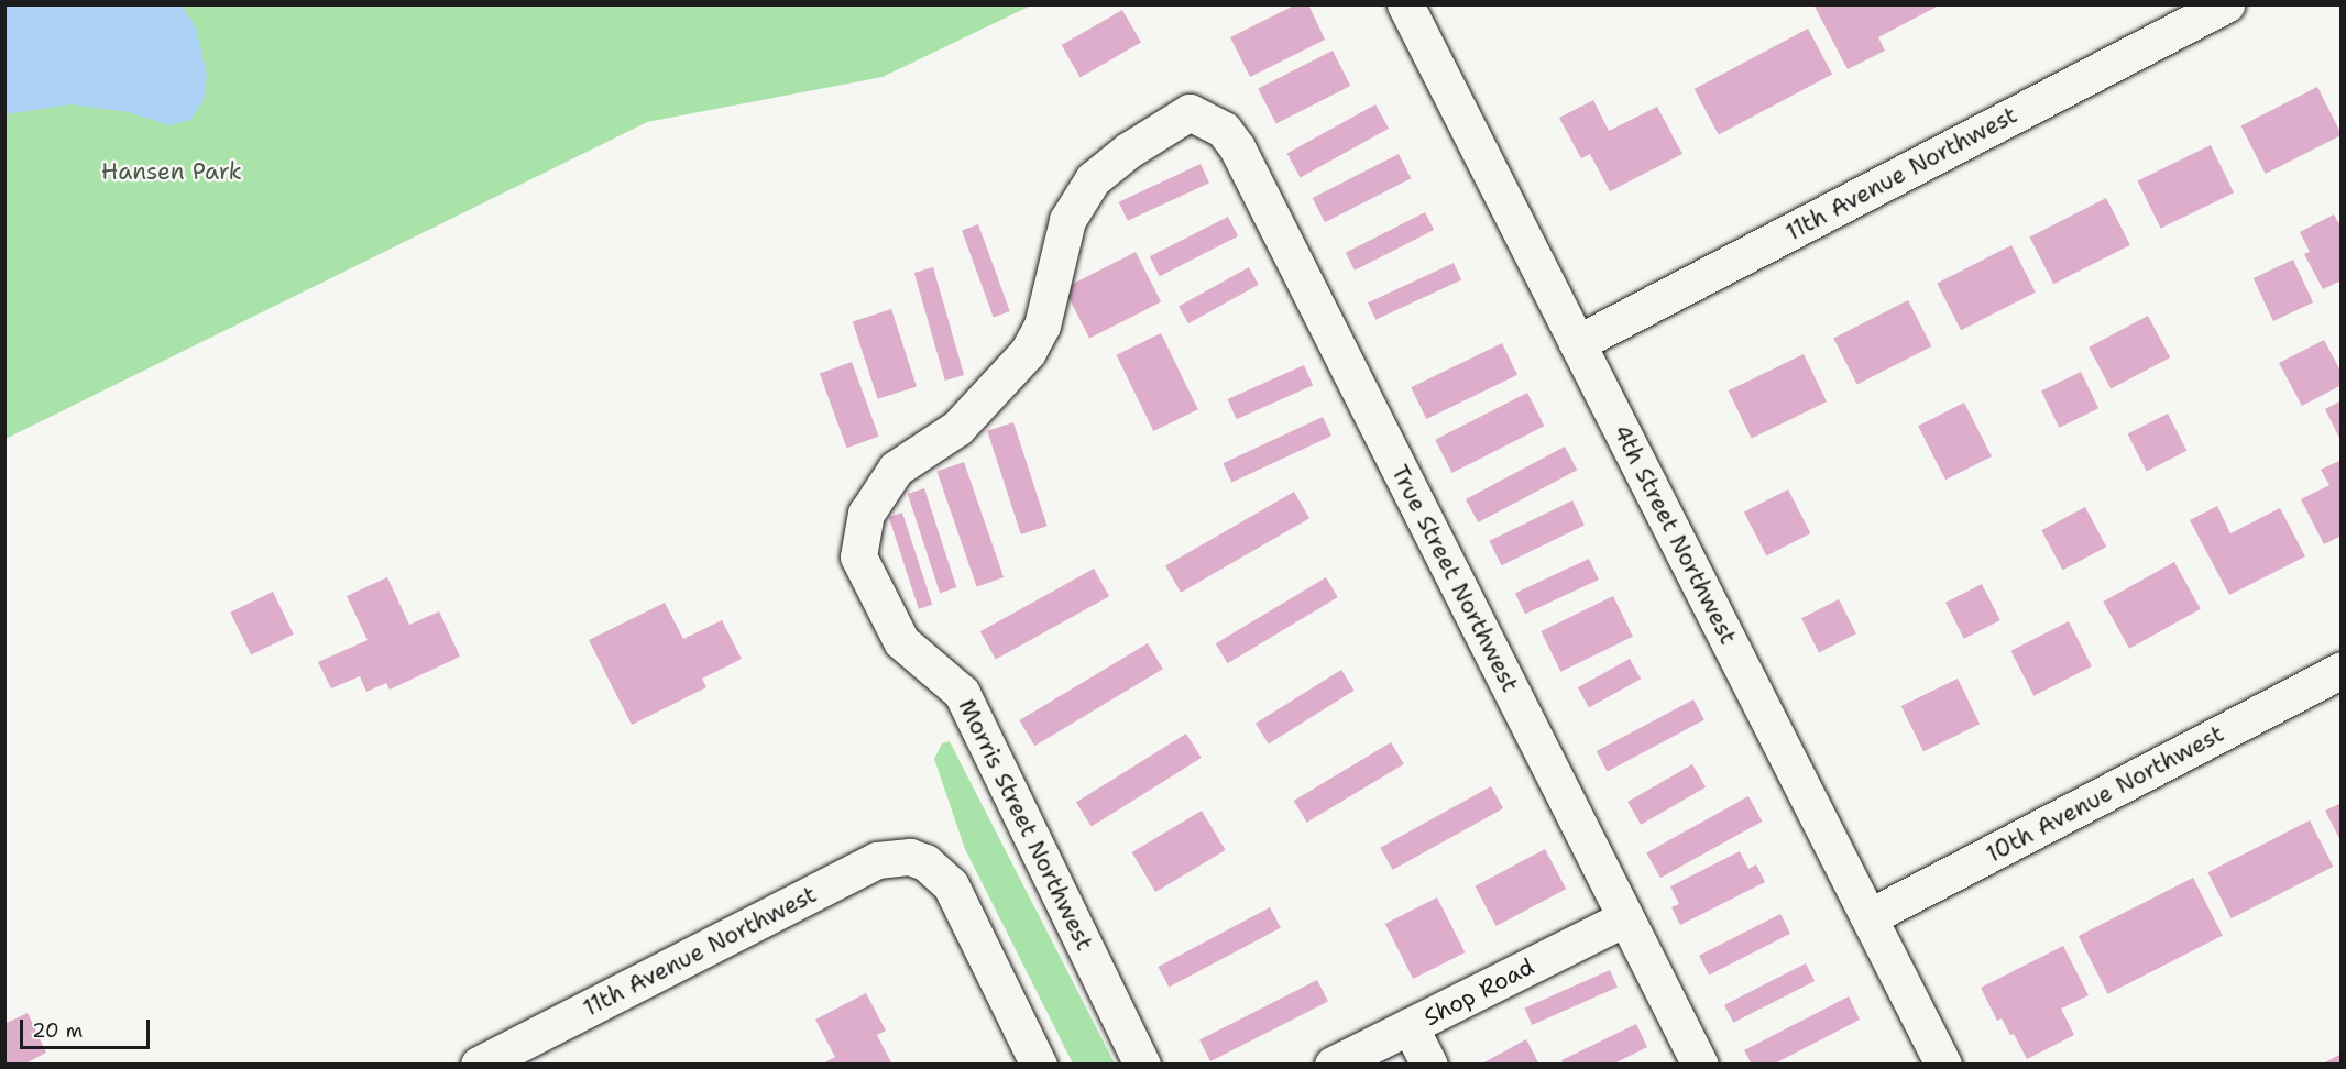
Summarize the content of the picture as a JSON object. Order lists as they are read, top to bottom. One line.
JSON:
{"streets":{"street":["11th Avenue Northwest","4th Street Northwest","True Street Northwest","10th Avenue Northwest","Morris Street Northwest","Shop Road"]},"crossings":[["11th Avenue Northwest","4th Street Northwest"],["4th Street Northwest","10th Avenue Northwest"],["True Street Northwest","Morris Street Northwest"],["True Street Northwest","Shop Road"]],"parks":["Hansen Park"],"scale_bar":"20 m"}
